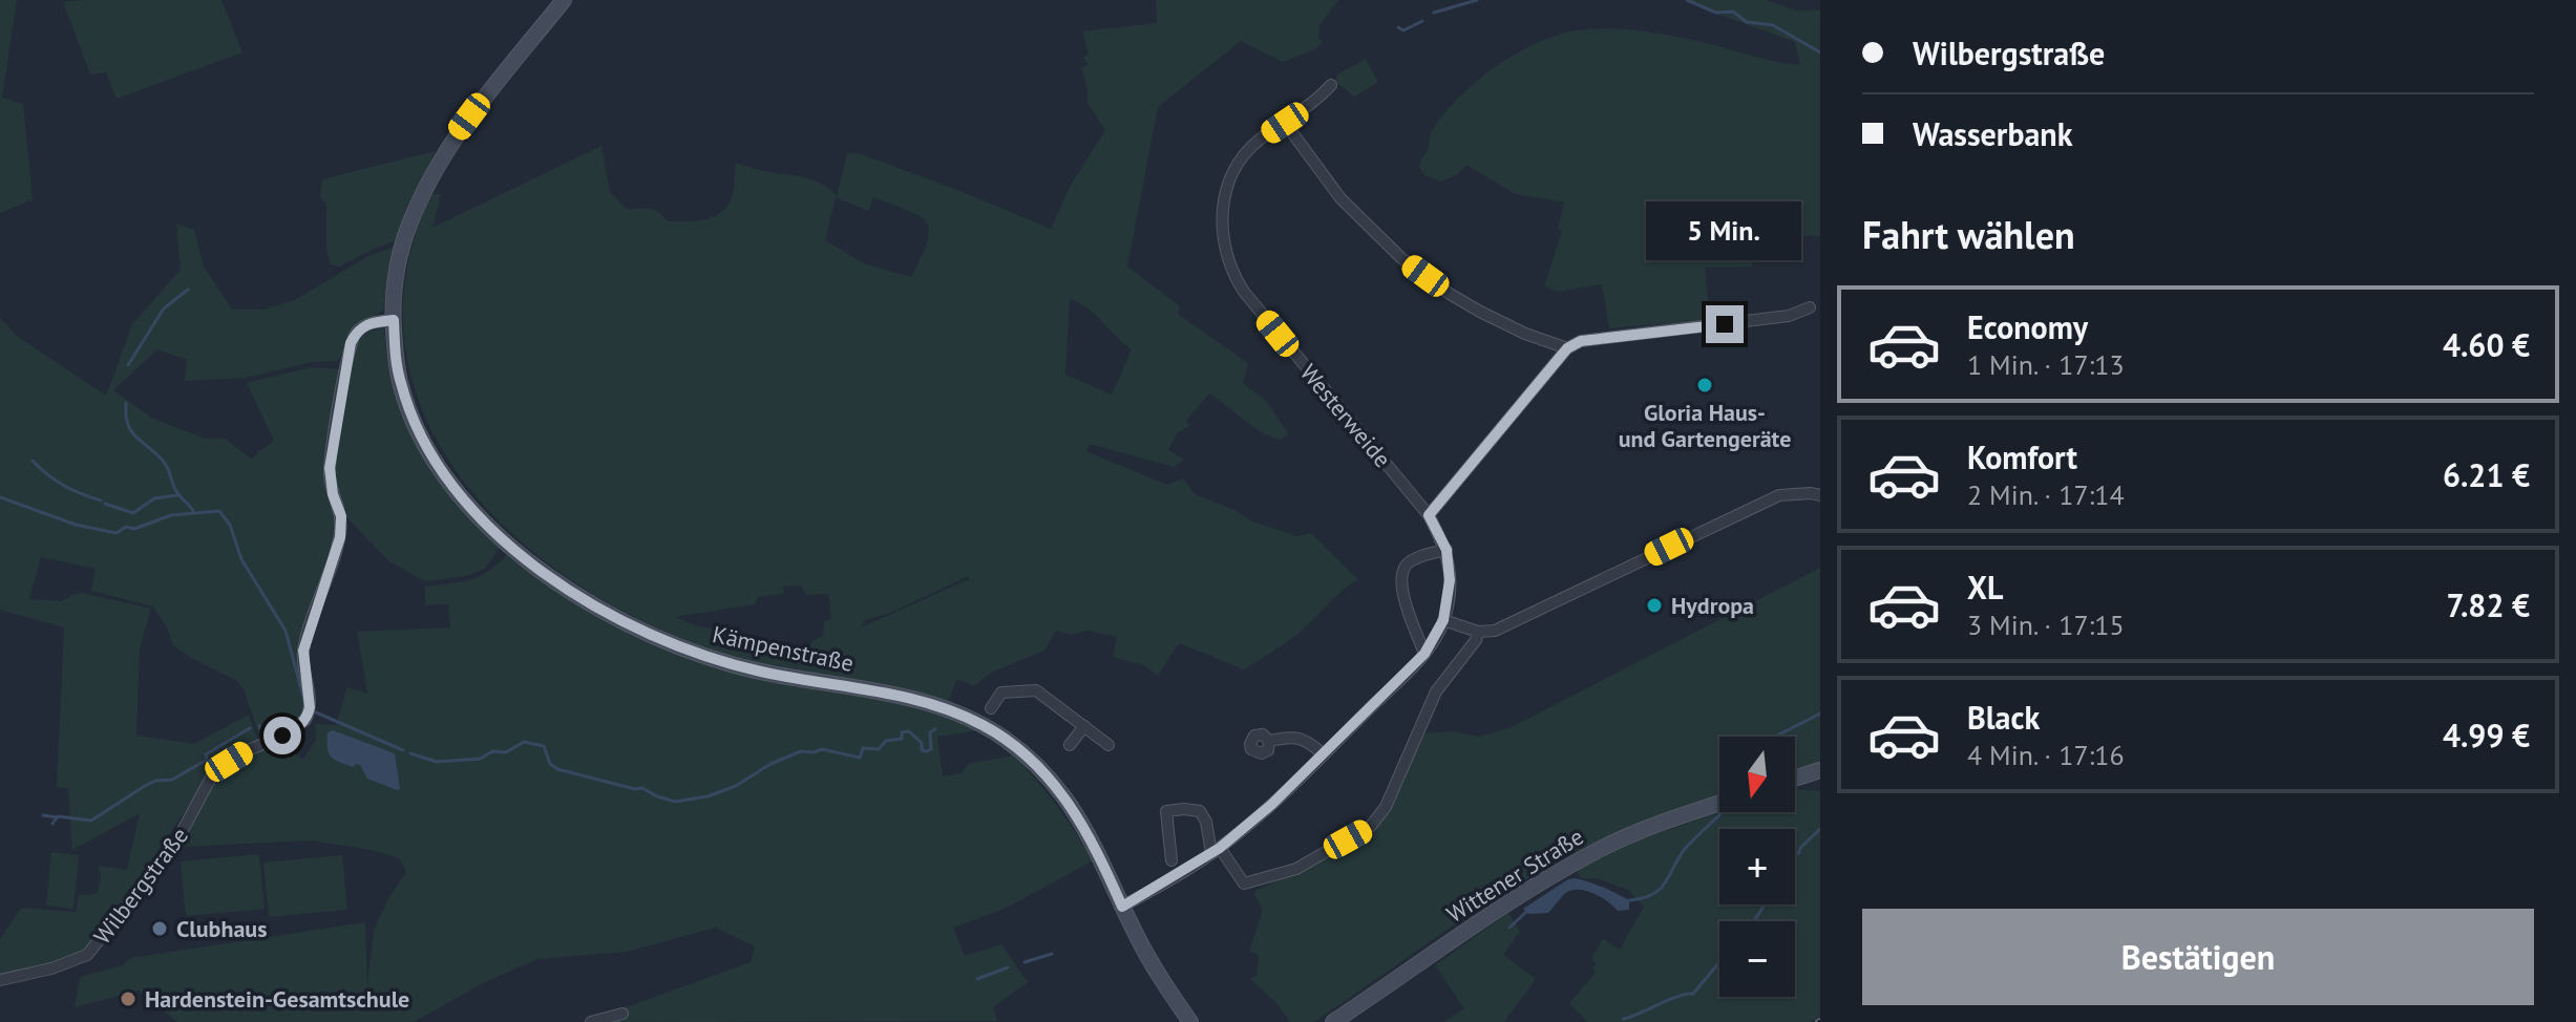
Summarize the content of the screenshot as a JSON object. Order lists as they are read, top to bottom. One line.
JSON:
{"streets":{"street":["Westerweide","Kämpenstraße","Wittener Straße","Wilbergstraße"]},"crossings":[["Westerweide","Kämpenstraße"],["Kämpenstraße","Wilbergstraße"]],"places":["Gloria Haus- und Gartengeräte","Hydropa","Clubhaus","Hardenstein-Gesamtschule"],"north":"bottom","page":{"banner":["Wilbergstraße","Wasserbank"],"heading":"Fahrt wählen","bubble":"5 Min.","list":[{"name":"Economy","note":"1 Min. · 17:13","value":"4.60 €"},{"name":"Komfort","note":"2 Min. · 17:14","value":"6.21 €"},{"name":"XL","note":"3 Min. · 17:15","value":"7.82 €"},{"name":"Black","note":"4 Min. · 17:16","value":"4.99 €"}],"map_buttons":["+","−"],"buttons":"Bestätigen"}}
